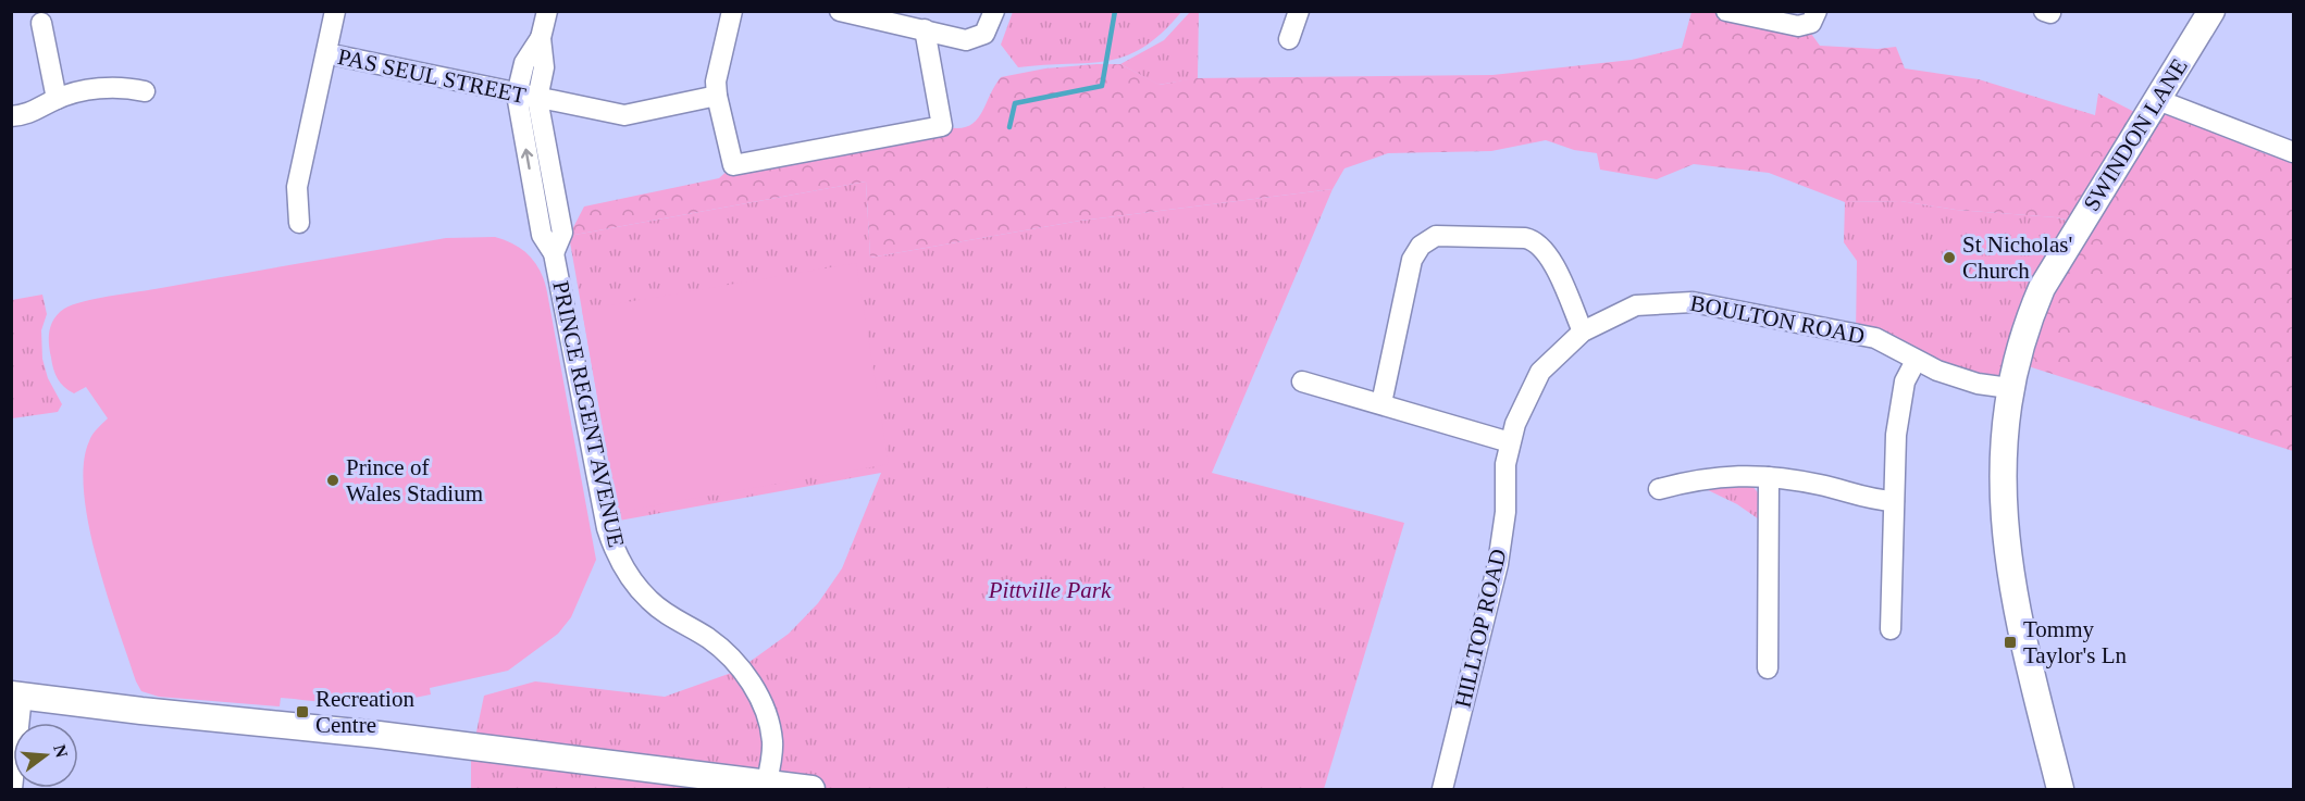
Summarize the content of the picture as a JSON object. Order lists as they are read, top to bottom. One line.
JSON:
{"streets":{"street":["PAS SEUL STREET","SWINDON LANE","BOULTON ROAD","PRINCE REGENT AVENUE","HILLTOP ROAD"]},"crossings":[["PAS SEUL STREET","PRINCE REGENT AVENUE"],["SWINDON LANE","BOULTON ROAD"],["BOULTON ROAD","HILLTOP ROAD"]],"parks":["Pittville Park"],"places":{"other":["St Nicholas' Church","Prince of Wales Stadium"],"transit":["Tommy Taylor's Ln","Recreation Centre"]},"north":"right"}
